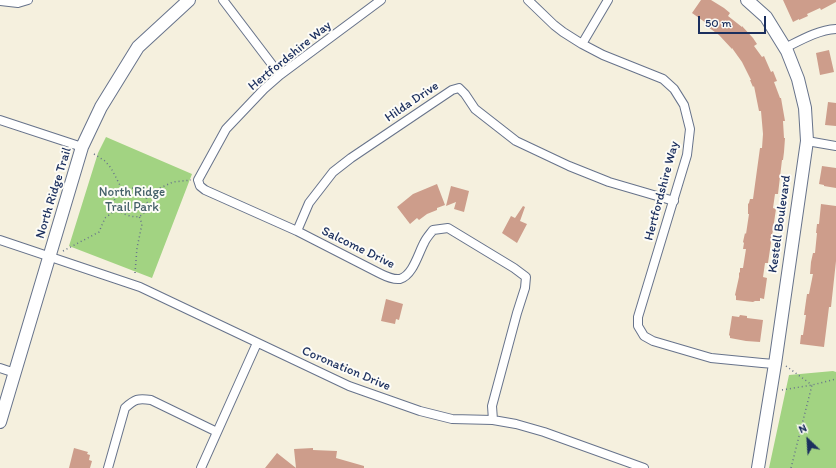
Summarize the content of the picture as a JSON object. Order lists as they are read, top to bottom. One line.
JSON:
{"streets":{"street":["Hertfordshire Way","Hilda Drive","North Ridge Trail","Kestell Boulevard","Salcome Drive","Coronation Drive"]},"crossings":[["Hertfordshire Way","Hilda Drive"],["Hertfordshire Way","Kestell Boulevard"],["Hertfordshire Way","Salcome Drive"],["Hilda Drive","Salcome Drive"],["North Ridge Trail","Coronation Drive"],["Salcome Drive","Coronation Drive"]],"parks":["North Ridge Trail Park"],"scale_bar":"50 m","north":"top left"}
